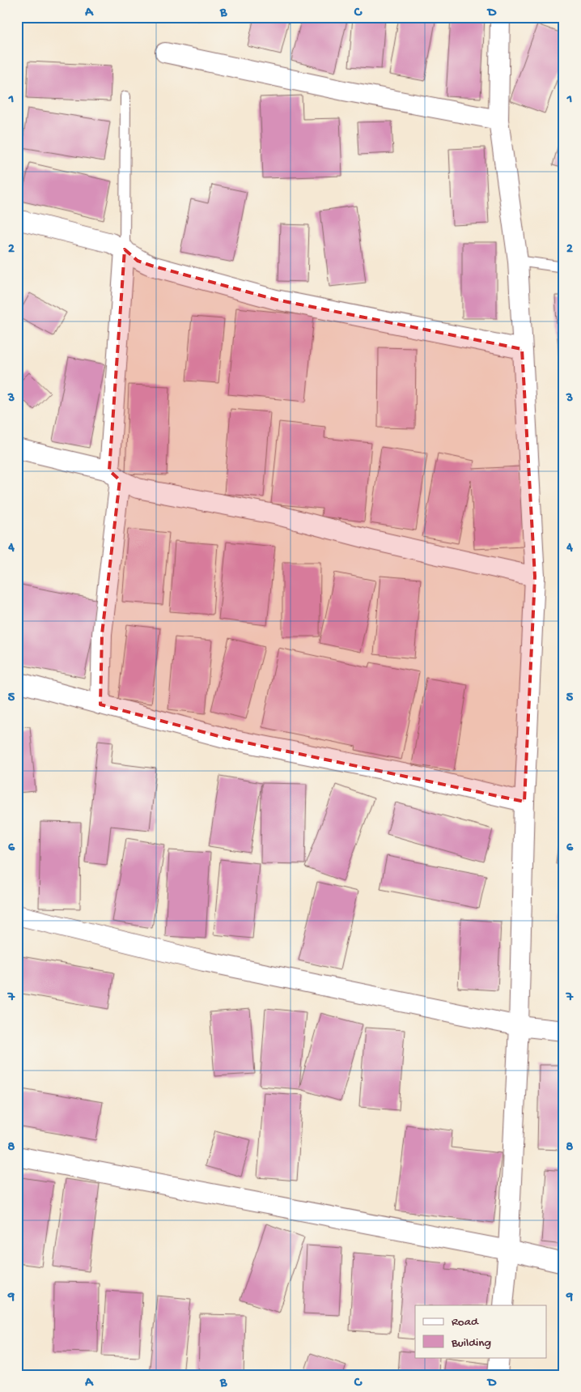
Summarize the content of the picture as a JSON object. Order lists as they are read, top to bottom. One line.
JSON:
{"legend":["Road","Building"],"grid":{"columns":["A","B","C","D"],"rows":["1","2","3","4","5","6","7","8","9"]}}
